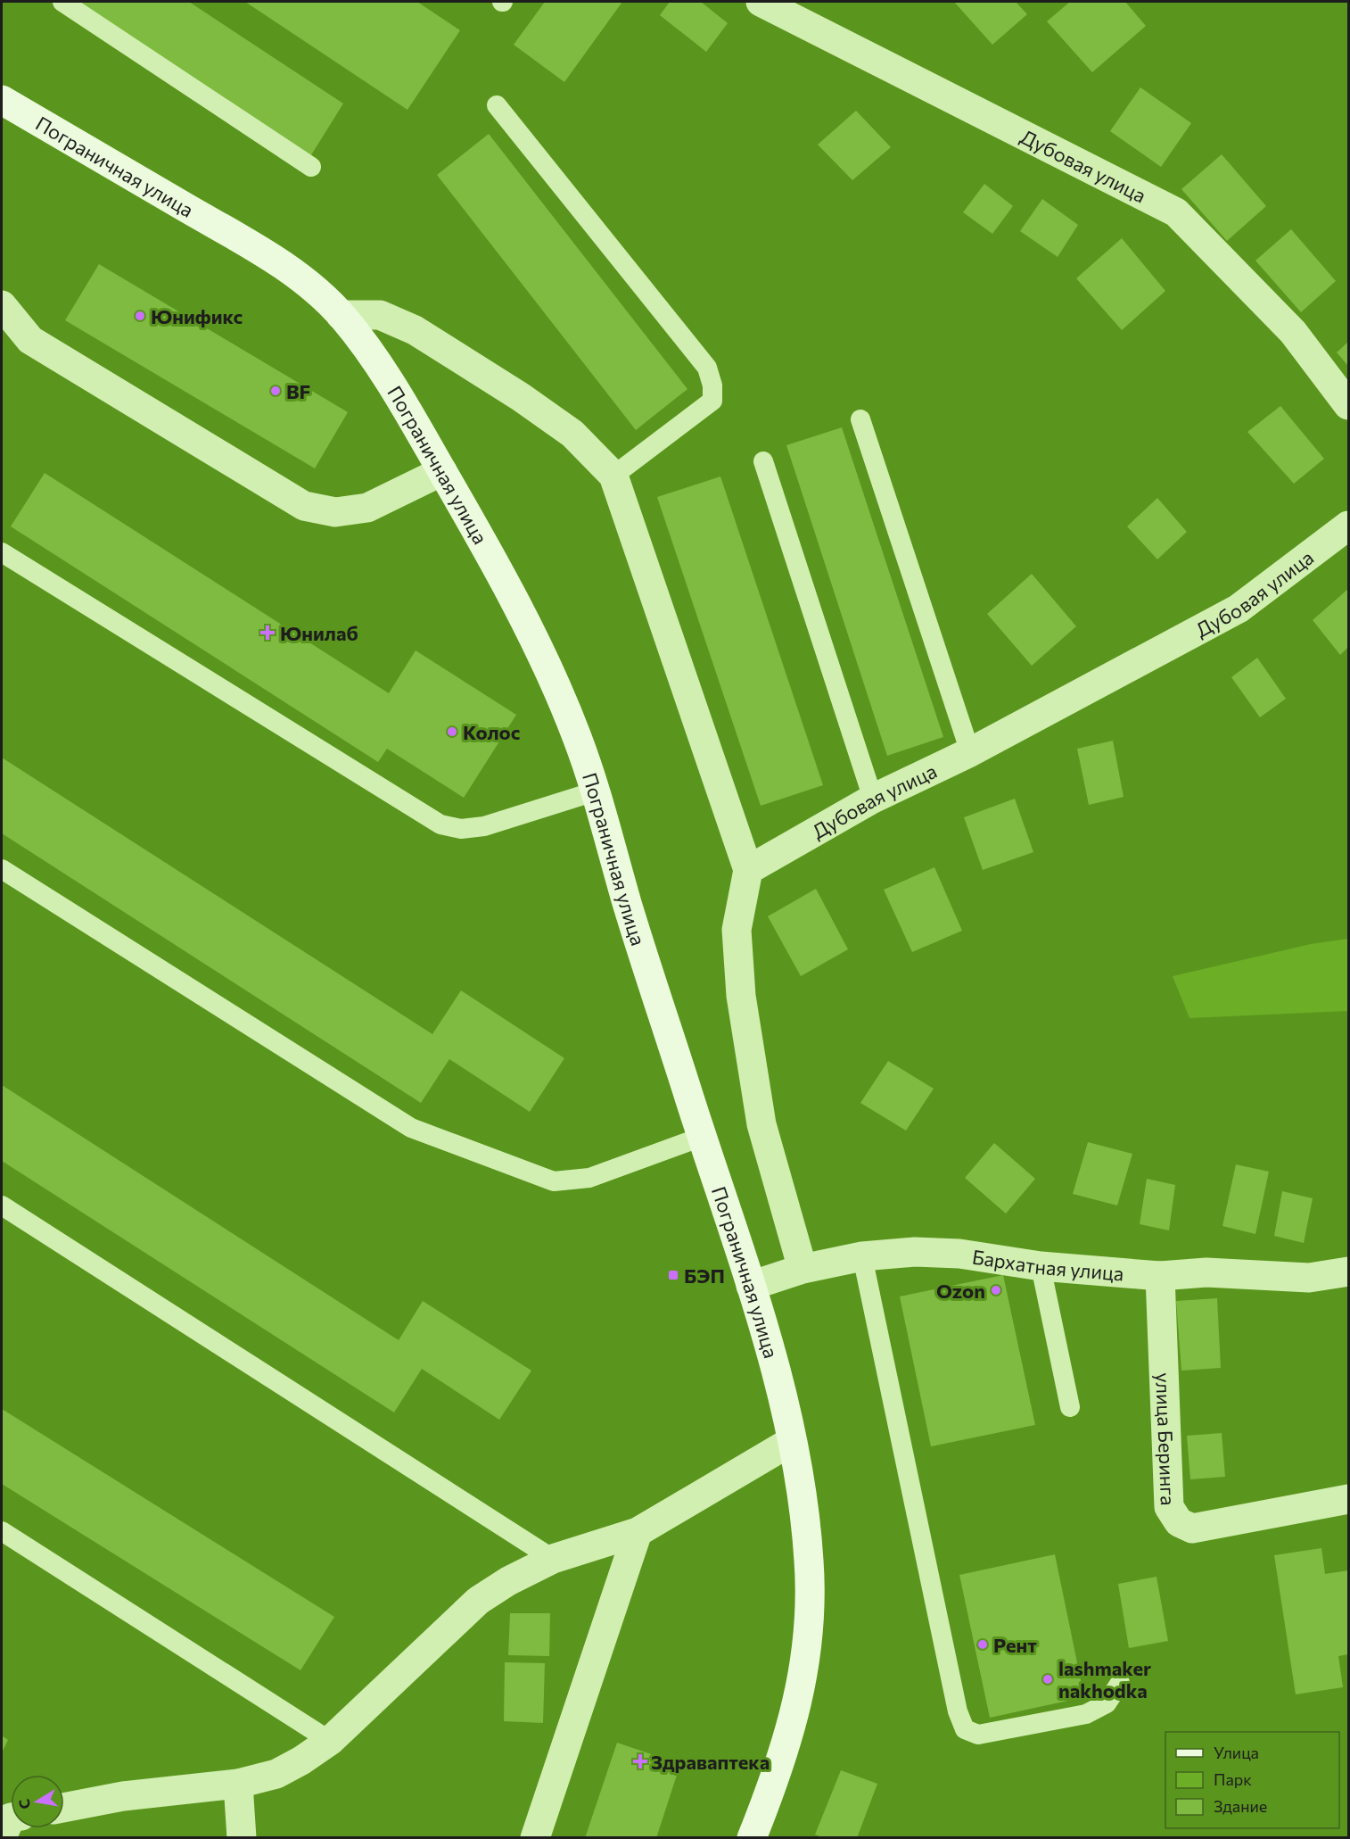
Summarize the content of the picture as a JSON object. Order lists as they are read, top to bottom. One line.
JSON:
{"streets":{"main road":["Пограничная улица"],"street":["Дубовая улица","Бархатная улица","улица Беринга"]},"crossings":[["Пограничная улица","Бархатная улица"],["Бархатная улица","улица Беринга"]],"places":{"other":["Юнификс","BF","Колос","Ozon","Рент","lashmaker nakhodka"],"health":["Юнилаб","Здраваптека"],"transit":["БЭП"]},"legend":["Улица","Парк","Здание"],"north":"left"}
